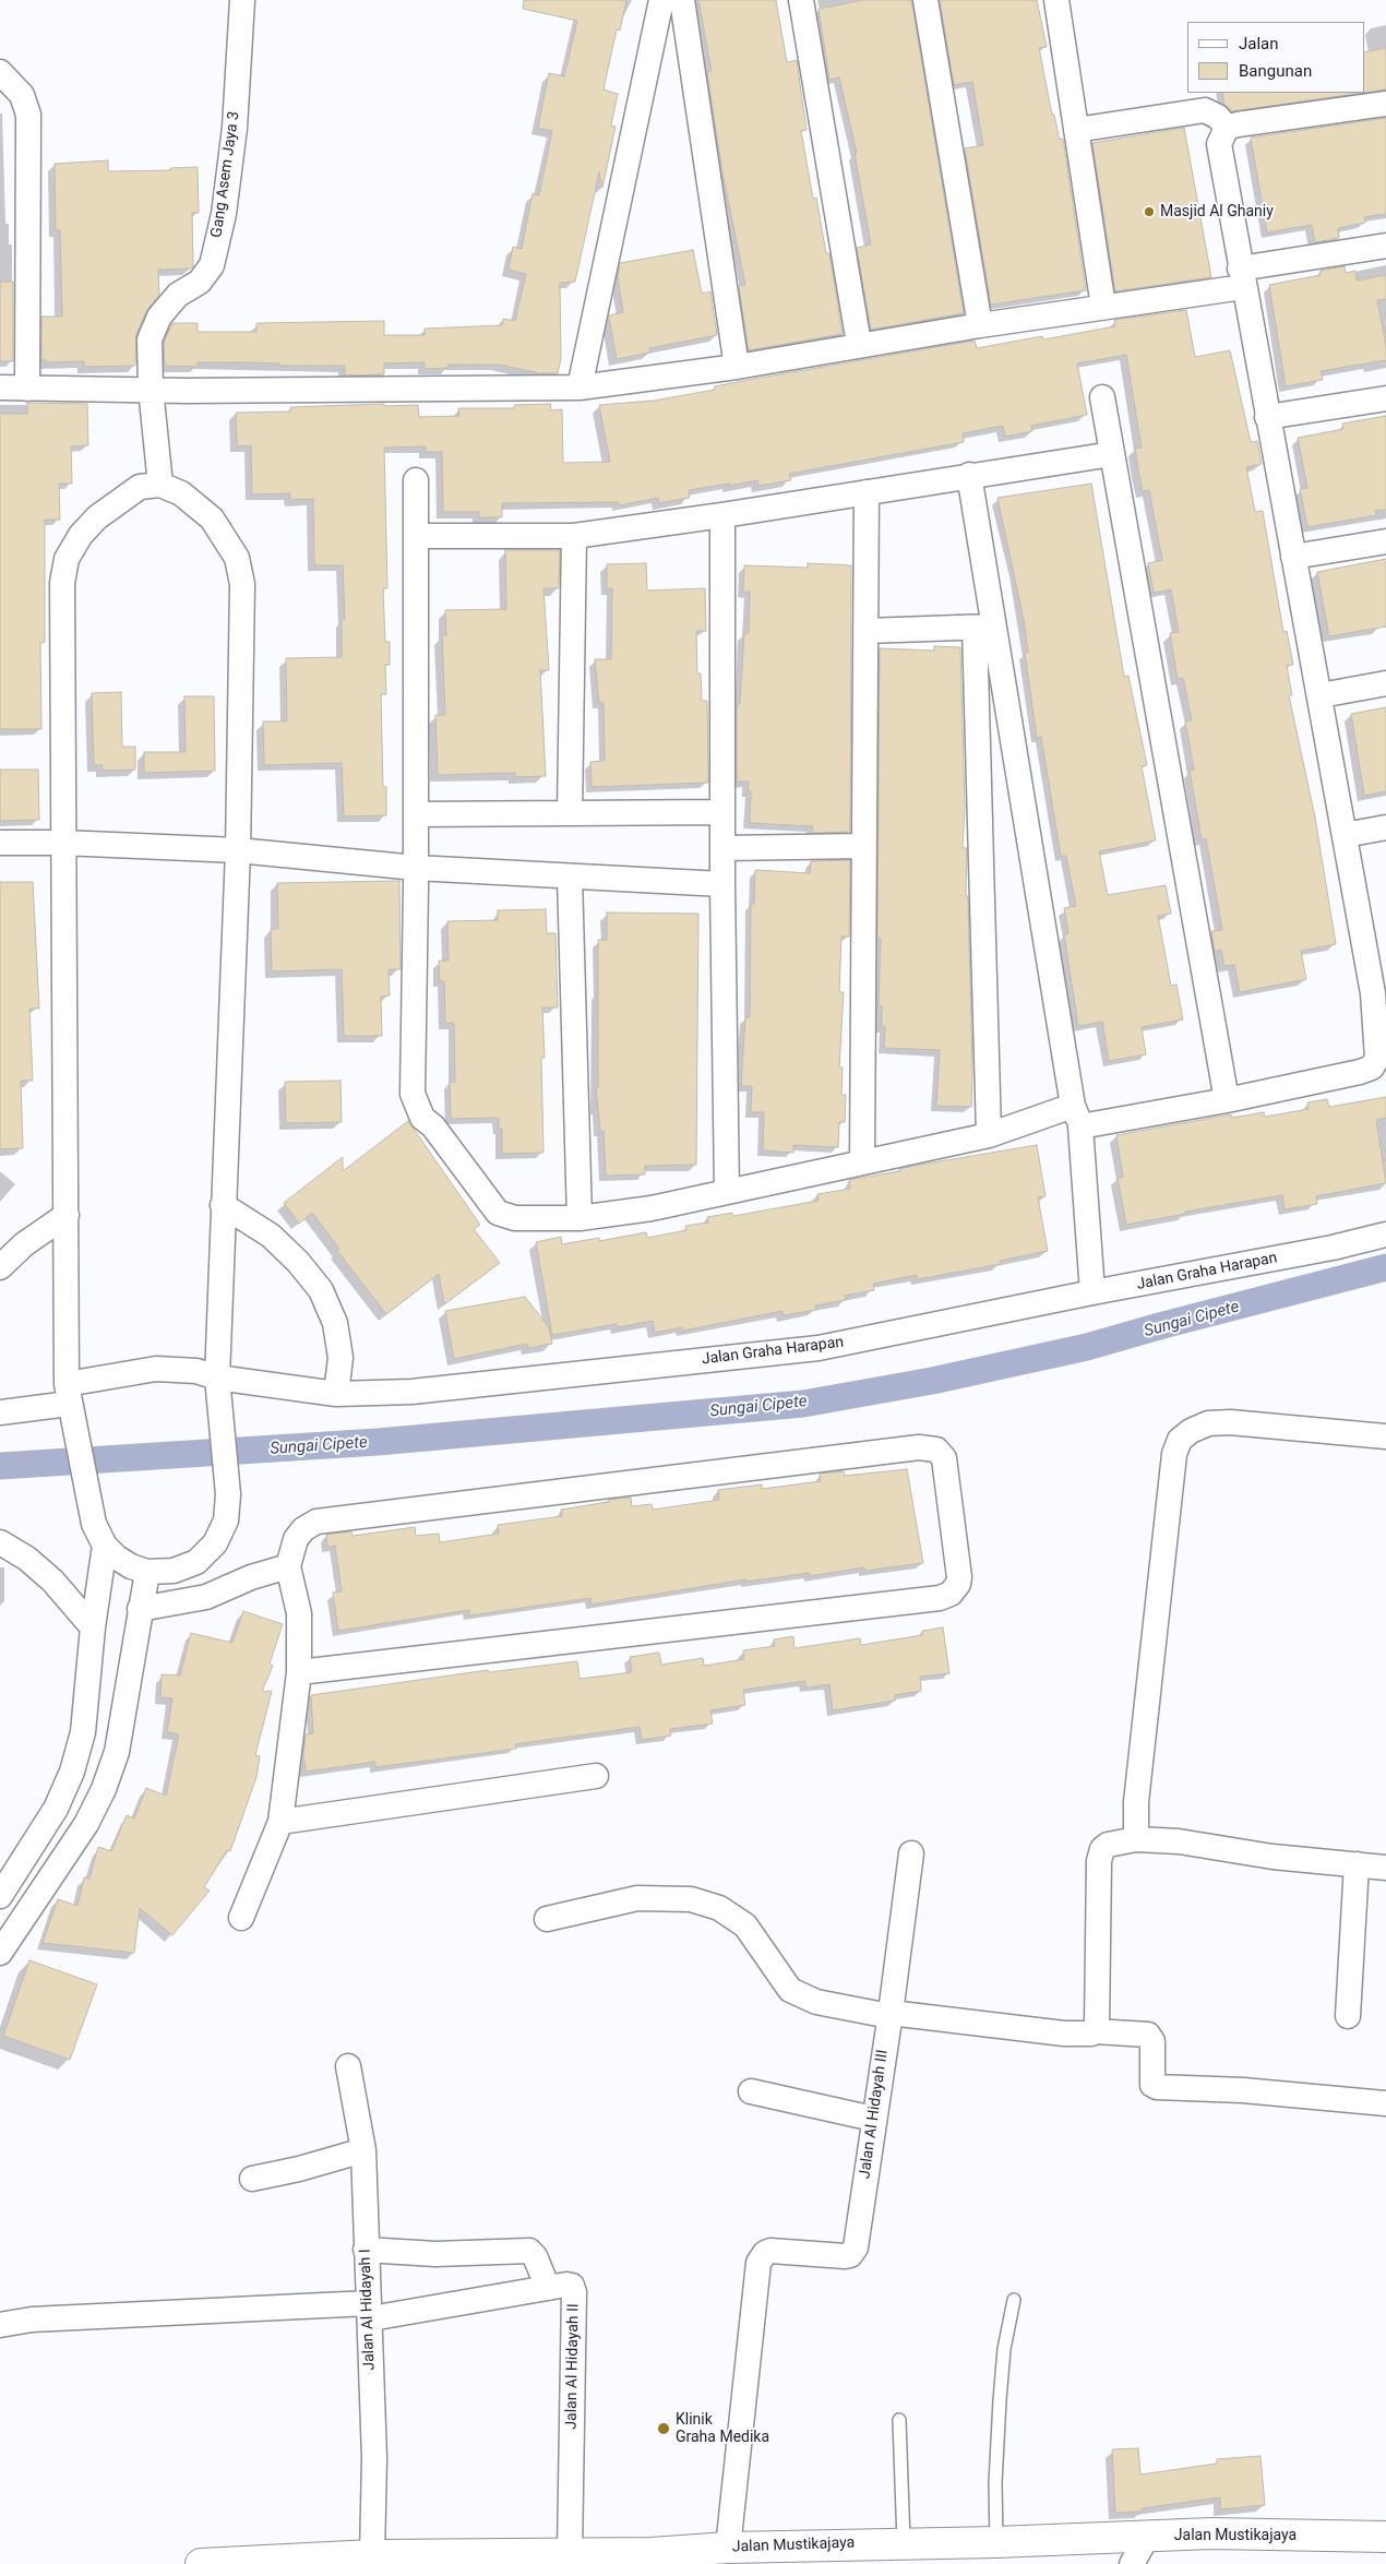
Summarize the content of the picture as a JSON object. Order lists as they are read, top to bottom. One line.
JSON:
{"streets":{"main road":["Jalan Mustikajaya"],"street":["Gang Asem Jaya 3","Jalan Graha Harapan","Jalan Al Hidayah III","Jalan Al Hidayah I","Jalan Al Hidayah II"]},"crossings":[["Jalan Al Hidayah III","Jalan Mustikajaya"],["Jalan Al Hidayah I","Jalan Al Hidayah II"],["Jalan Al Hidayah I","Jalan Mustikajaya"],["Jalan Al Hidayah II","Jalan Mustikajaya"]],"water":["Sungai Cipete"],"places":["Masjid Al Ghaniy","Klinik Graha Medika"],"legend":["Jalan","Bangunan"]}
